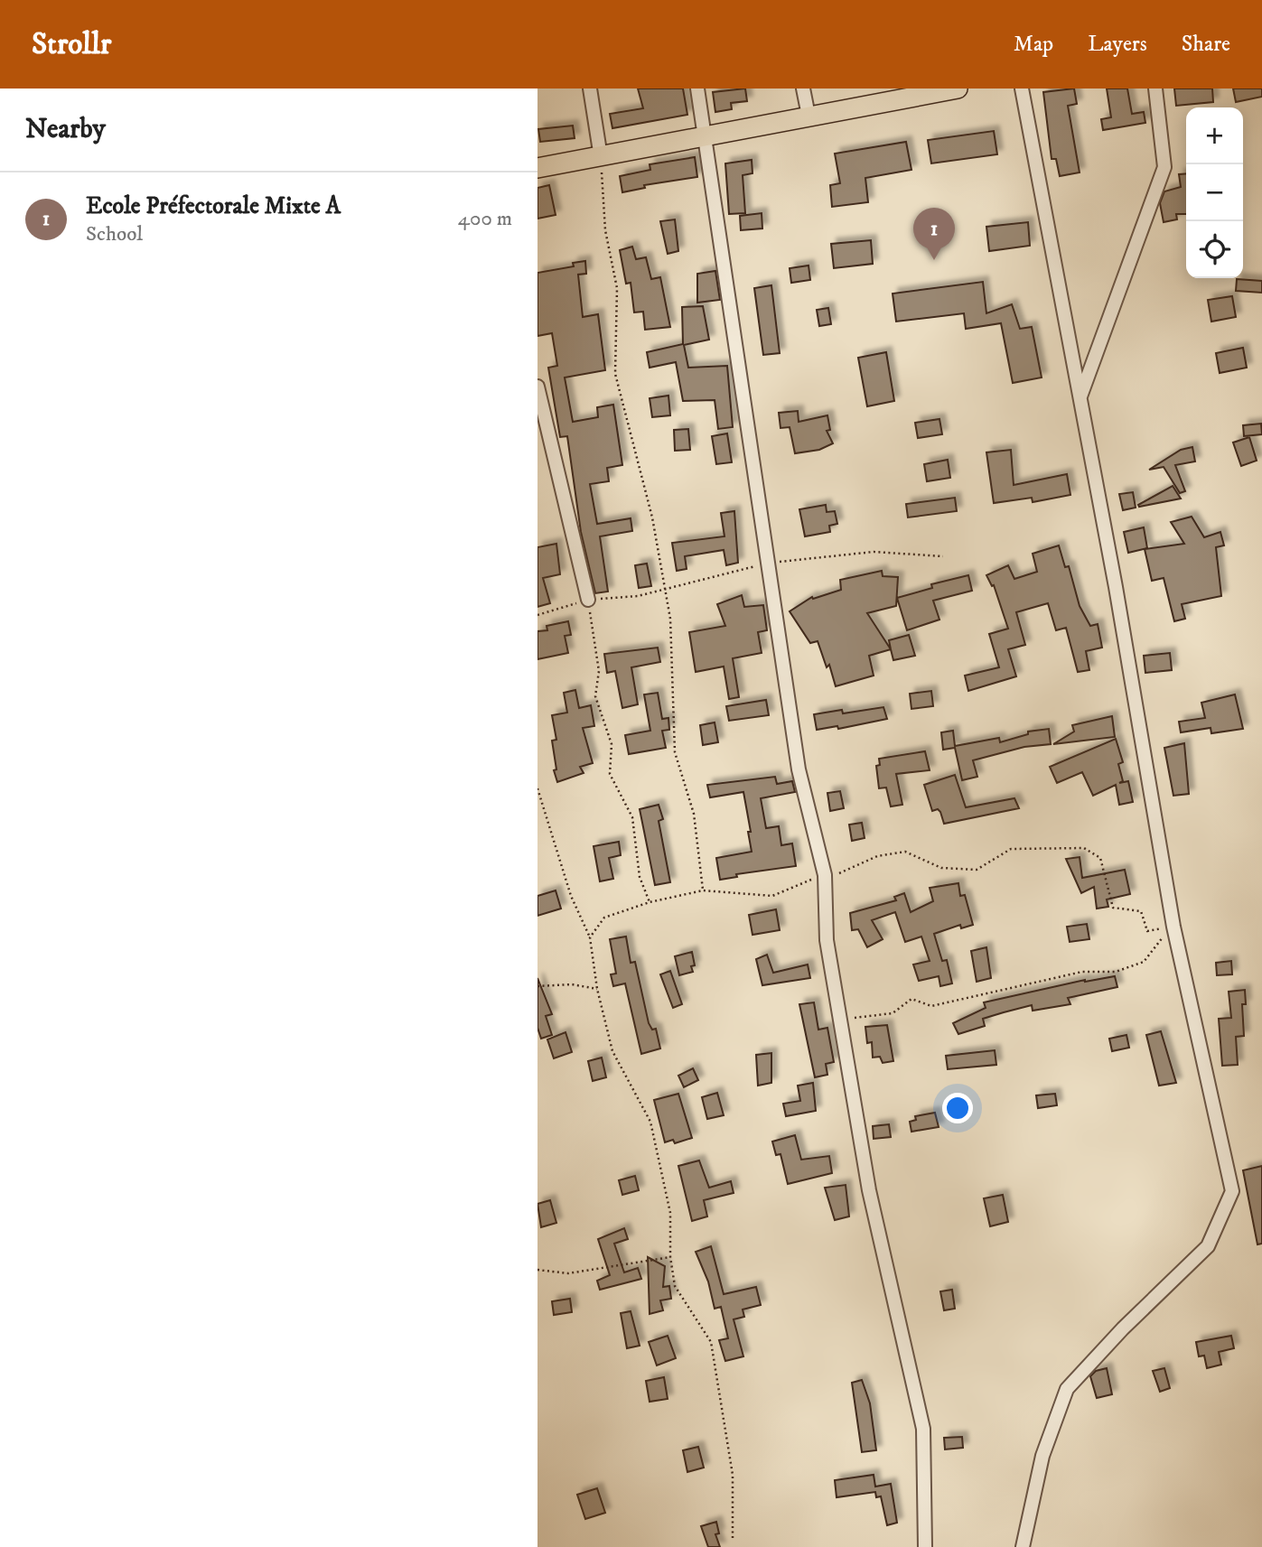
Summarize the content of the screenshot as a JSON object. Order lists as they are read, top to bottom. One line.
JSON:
{"page":{"header":"Strollr","nav":["Map","Layers","Share"],"heading":"Nearby","map_buttons":["+","−"],"list":[{"mark":"1","name":"Ecole Préfectorale Mixte A","note":"School","value":"400 m"}],"pins":"1"}}
